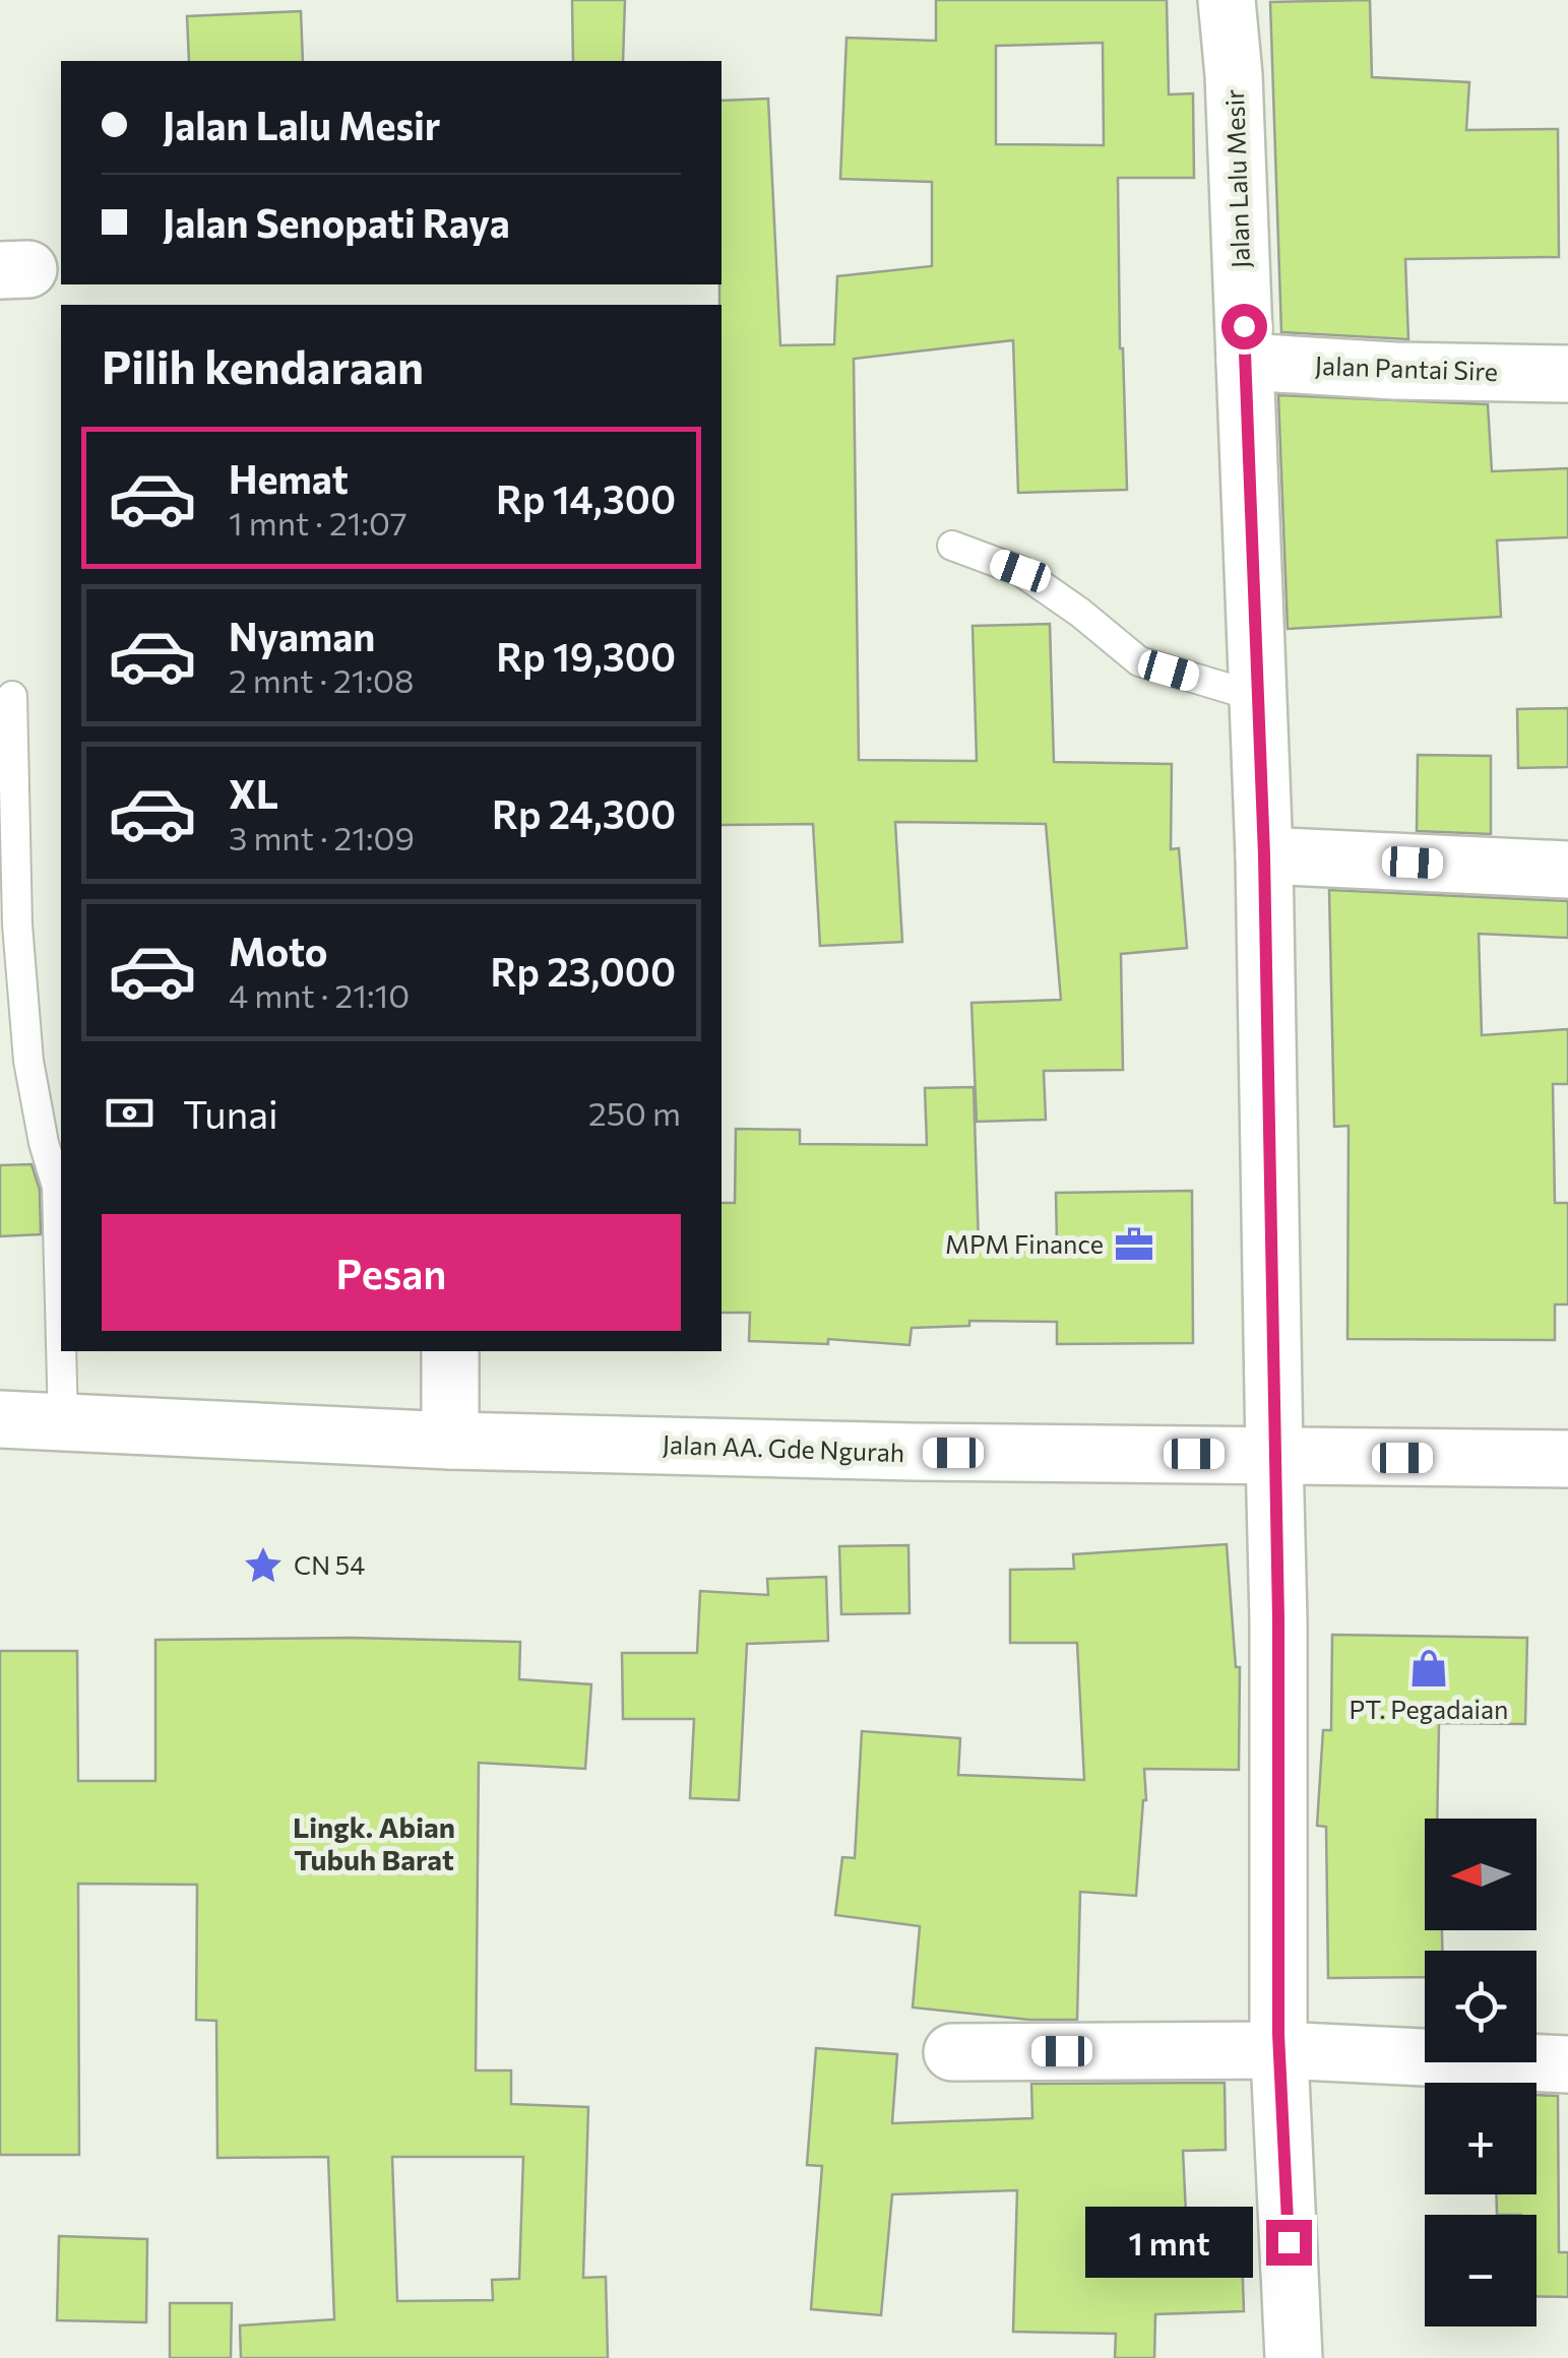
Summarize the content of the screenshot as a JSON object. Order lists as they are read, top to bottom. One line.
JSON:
{"streets":{"street":["Jalan Lalu Mesir","Jalan Pantai Sire","Jalan AA. Gde Ngurah"]},"crossings":[["Jalan Lalu Mesir","Jalan Pantai Sire"],["Jalan Lalu Mesir","Jalan AA. Gde Ngurah"]],"districts":["Lingk. Abian Tubuh Barat"],"places":{"office":["MPM Finance"],"place":["CN 54"],"shop":["PT. Pegadaian"]},"north":"left","page":{"banner":["Jalan Lalu Mesir","Jalan Senopati Raya"],"heading":"Pilih kendaraan","list":[{"name":"Hemat","note":"1 mnt · 21:07","value":"Rp 14,300"},{"name":"Nyaman","note":"2 mnt · 21:08","value":"Rp 19,300"},{"name":"XL","note":"3 mnt · 21:09","value":"Rp 24,300"},{"name":"Moto","note":"4 mnt · 21:10","value":"Rp 23,000"}],"pay":["Tunai","250 m"],"buttons":"Pesan","map_buttons":["+","−"],"bubble":"1 mnt"}}
